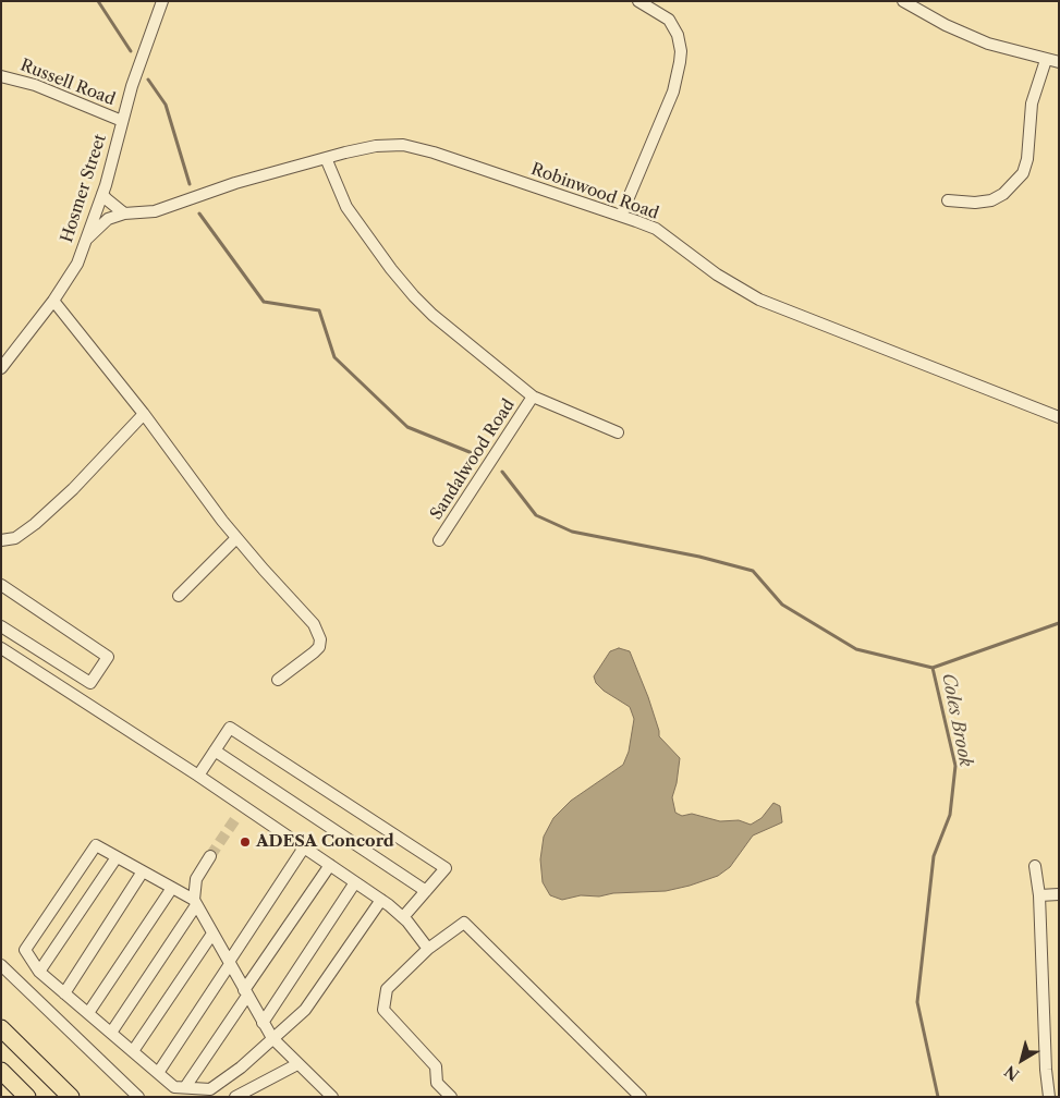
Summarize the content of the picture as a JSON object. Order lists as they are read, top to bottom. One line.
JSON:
{"streets":{"street":["Russell Road","Hosmer Street","Robinwood Road","Sandalwood Road"]},"crossings":[["Russell Road","Hosmer Street"],["Hosmer Street","Robinwood Road"]],"water":["Coles Brook"],"places":["ADESA Concord"],"north":"bottom left"}
